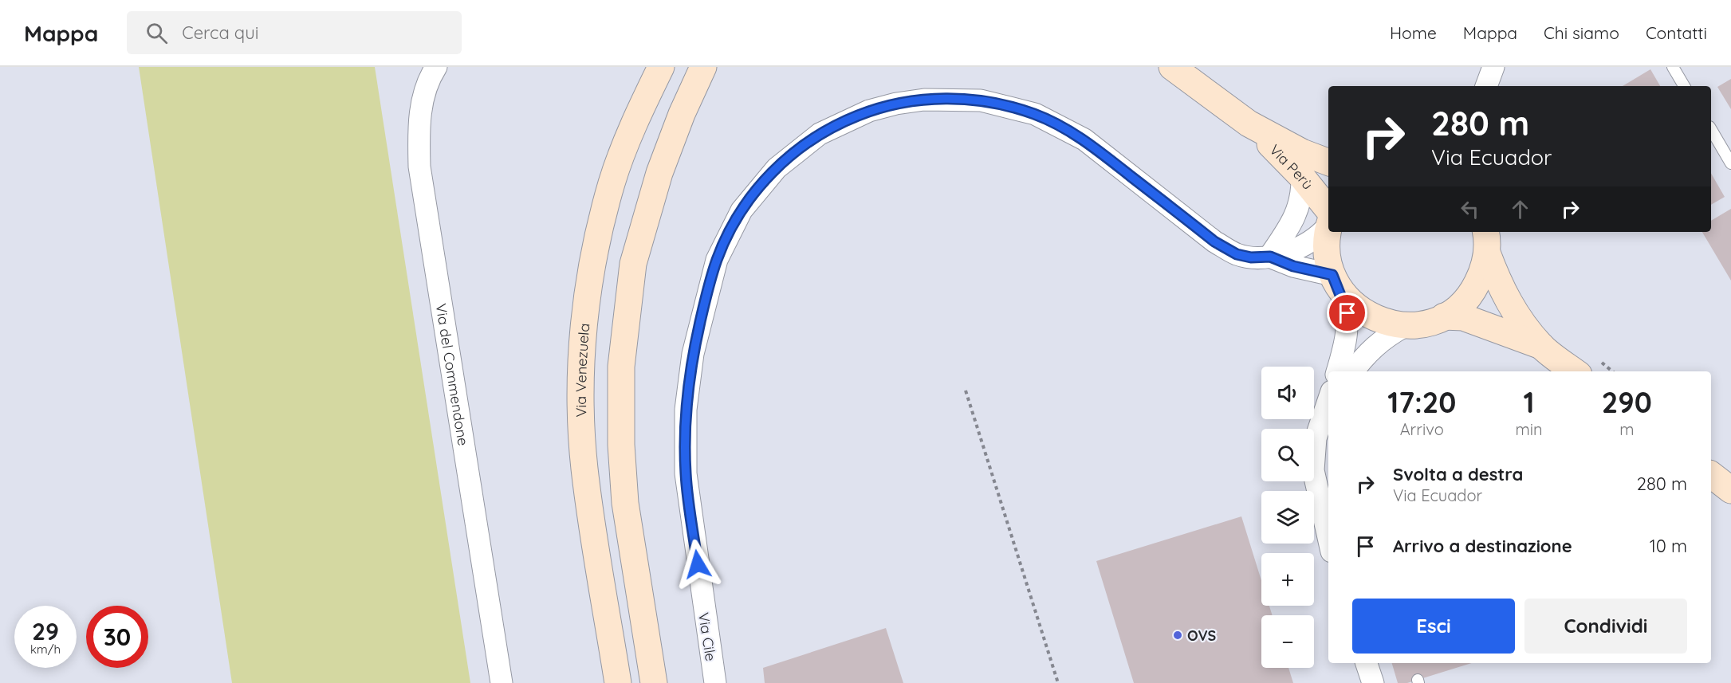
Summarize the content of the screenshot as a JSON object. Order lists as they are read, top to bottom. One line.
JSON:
{"streets":{"main road":["Via Perù","Via Venezuela"],"street":["Via del Commendone","Via Cile"]},"places":["OVS"],"page":{"header":"Mappa","search":"Cerca qui","nav":["Home","Mappa","Chi siamo","Contatti"],"turn":["280 m","Via Ecuador"],"map_buttons":["+","−"],"eta":["17:20","Arrivo","1","min","290","m"],"list":[{"name":"Svolta a destra","note":"Via Ecuador","value":"280 m"},{"name":"Arrivo a destinazione","value":"10 m"}],"buttons":["Esci","Condividi"],"speed":"29 km/h","limit":"30"}}
